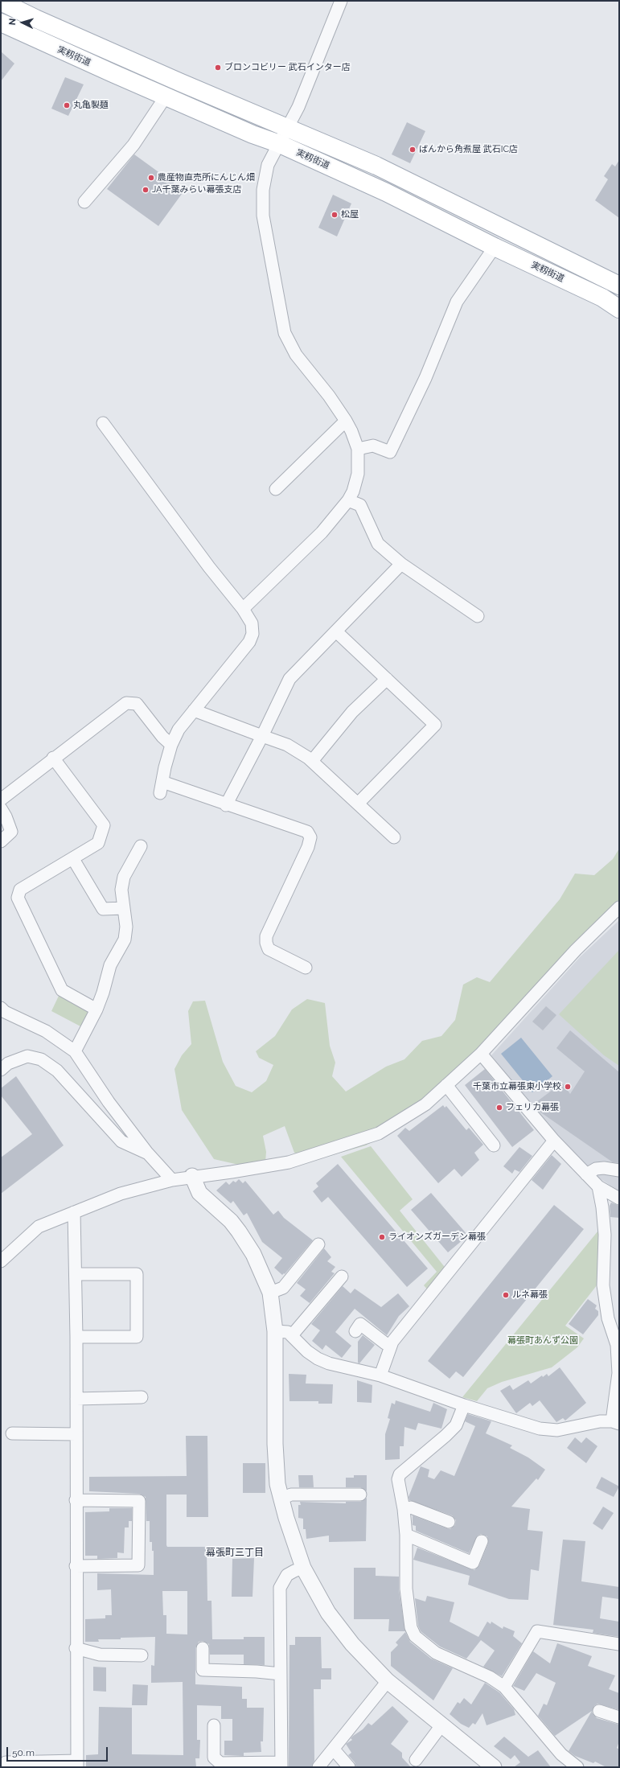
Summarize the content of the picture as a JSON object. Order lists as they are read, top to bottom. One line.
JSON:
{"streets":{"main road":["実籾街道"]},"districts":["幕張町三丁目"],"parks":["幕張町あんず公園"],"places":["ブロンコビリー 武石インター店","丸亀製麺","ばんから角煮屋 武石IC店","農産物直売所にんじん畑","JA千葉みらい幕張支店","松屋","千葉市立幕張東小学校","フェリカ幕張","ライオンズガーデン幕張","ルネ幕張"],"scale_bar":"50 m","north":"left"}
